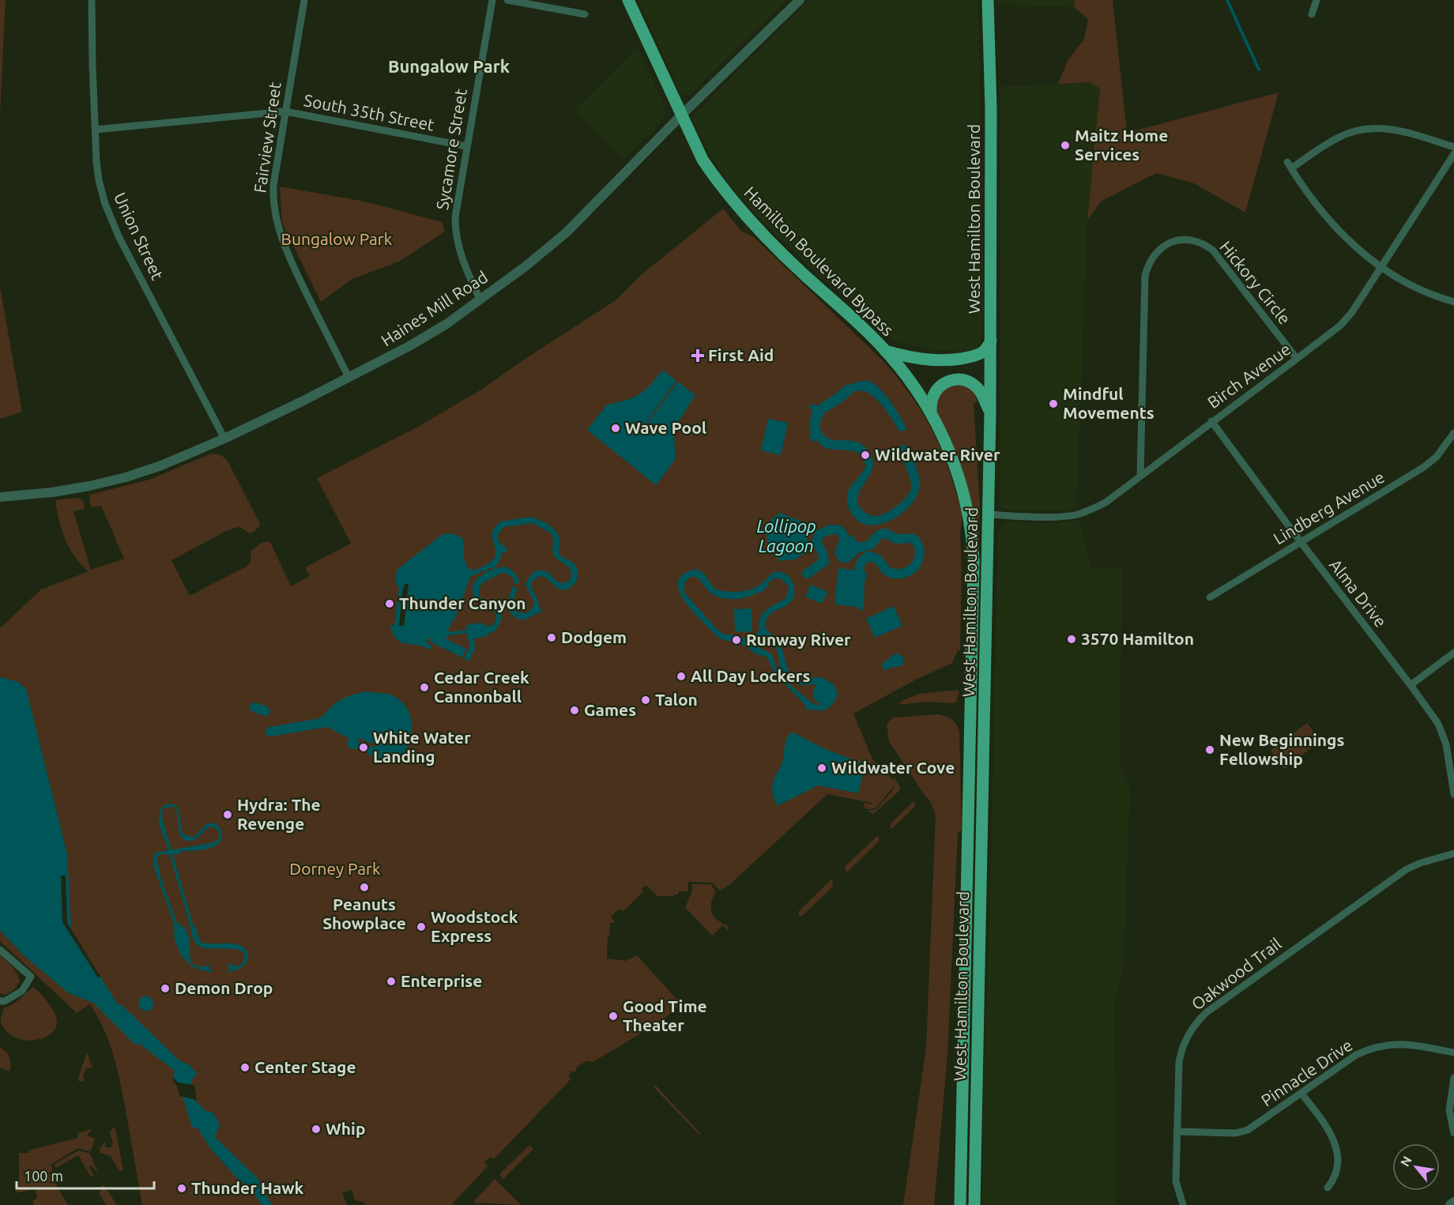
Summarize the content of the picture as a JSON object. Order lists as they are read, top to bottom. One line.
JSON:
{"streets":{"main road":["West Hamilton Boulevard","Hamilton Boulevard Bypass"],"street":["South 35th Street","Fairview Street","Sycamore Street","Union Street","Hickory Circle","Haines Mill Road","Birch Avenue","Lindberg Avenue","Alma Drive","Oakwood Trail","Pinnacle Drive"]},"crossings":[["South 35th Street","Fairview Street"],["South 35th Street","Sycamore Street"],["South 35th Street","Union Street"],["Fairview Street","Haines Mill Road"],["Sycamore Street","Haines Mill Road"],["West Hamilton Boulevard","Hamilton Boulevard Bypass"],["West Hamilton Boulevard","Birch Avenue"],["Union Street","Haines Mill Road"],["Hamilton Boulevard Bypass","Haines Mill Road"],["Hickory Circle","Birch Avenue"],["Birch Avenue","Alma Drive"],["Lindberg Avenue","Alma Drive"],["Oakwood Trail","Pinnacle Drive"]],"districts":["Bungalow Park"],"water":["Lollipop Lagoon"],"parks":["Bungalow Park","Dorney Park"],"places":{"other":["Maitz Home Services","Mindful Movements","Wave Pool","Wildwater River","Thunder Canyon","Dodgem","3570 Hamilton","Runway River","All Day Lockers","Cedar Creek Cannonball","Talon","Games","White Water Landing","New Beginnings Fellowship","Wildwater Cove","Hydra: The Revenge","Peanuts Showplace","Woodstock Express","Enterprise","Demon Drop","Good Time Theater","Center Stage","Whip","Thunder Hawk"],"health":["First Aid"]},"scale_bar":"100 m","north":"top left"}
